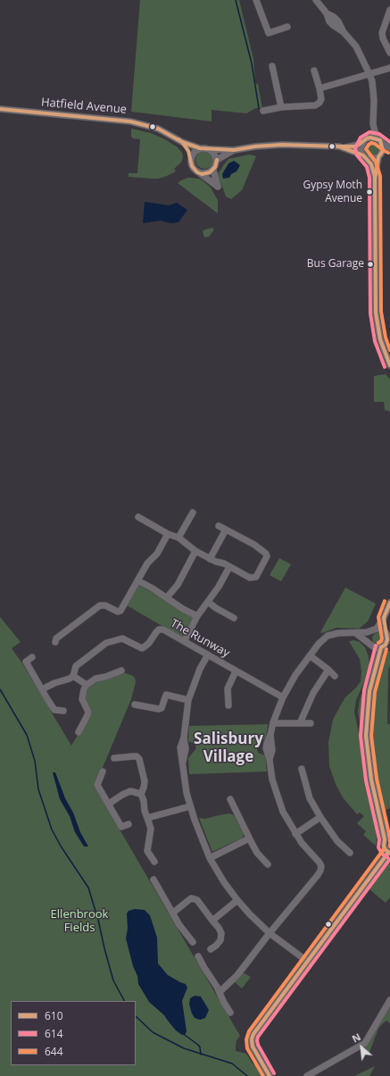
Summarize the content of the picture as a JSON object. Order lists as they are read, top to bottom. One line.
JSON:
{"streets":{"street":["Hatfield Avenue","The Runway"]},"districts":["Salisbury Village"],"parks":["Ellenbrook Fields"],"places":["Gypsy Moth Avenue","Bus Garage"],"lines":["transit line 610","transit line 614","transit line 644"],"legend":["610","614","644"],"north":"top left"}
